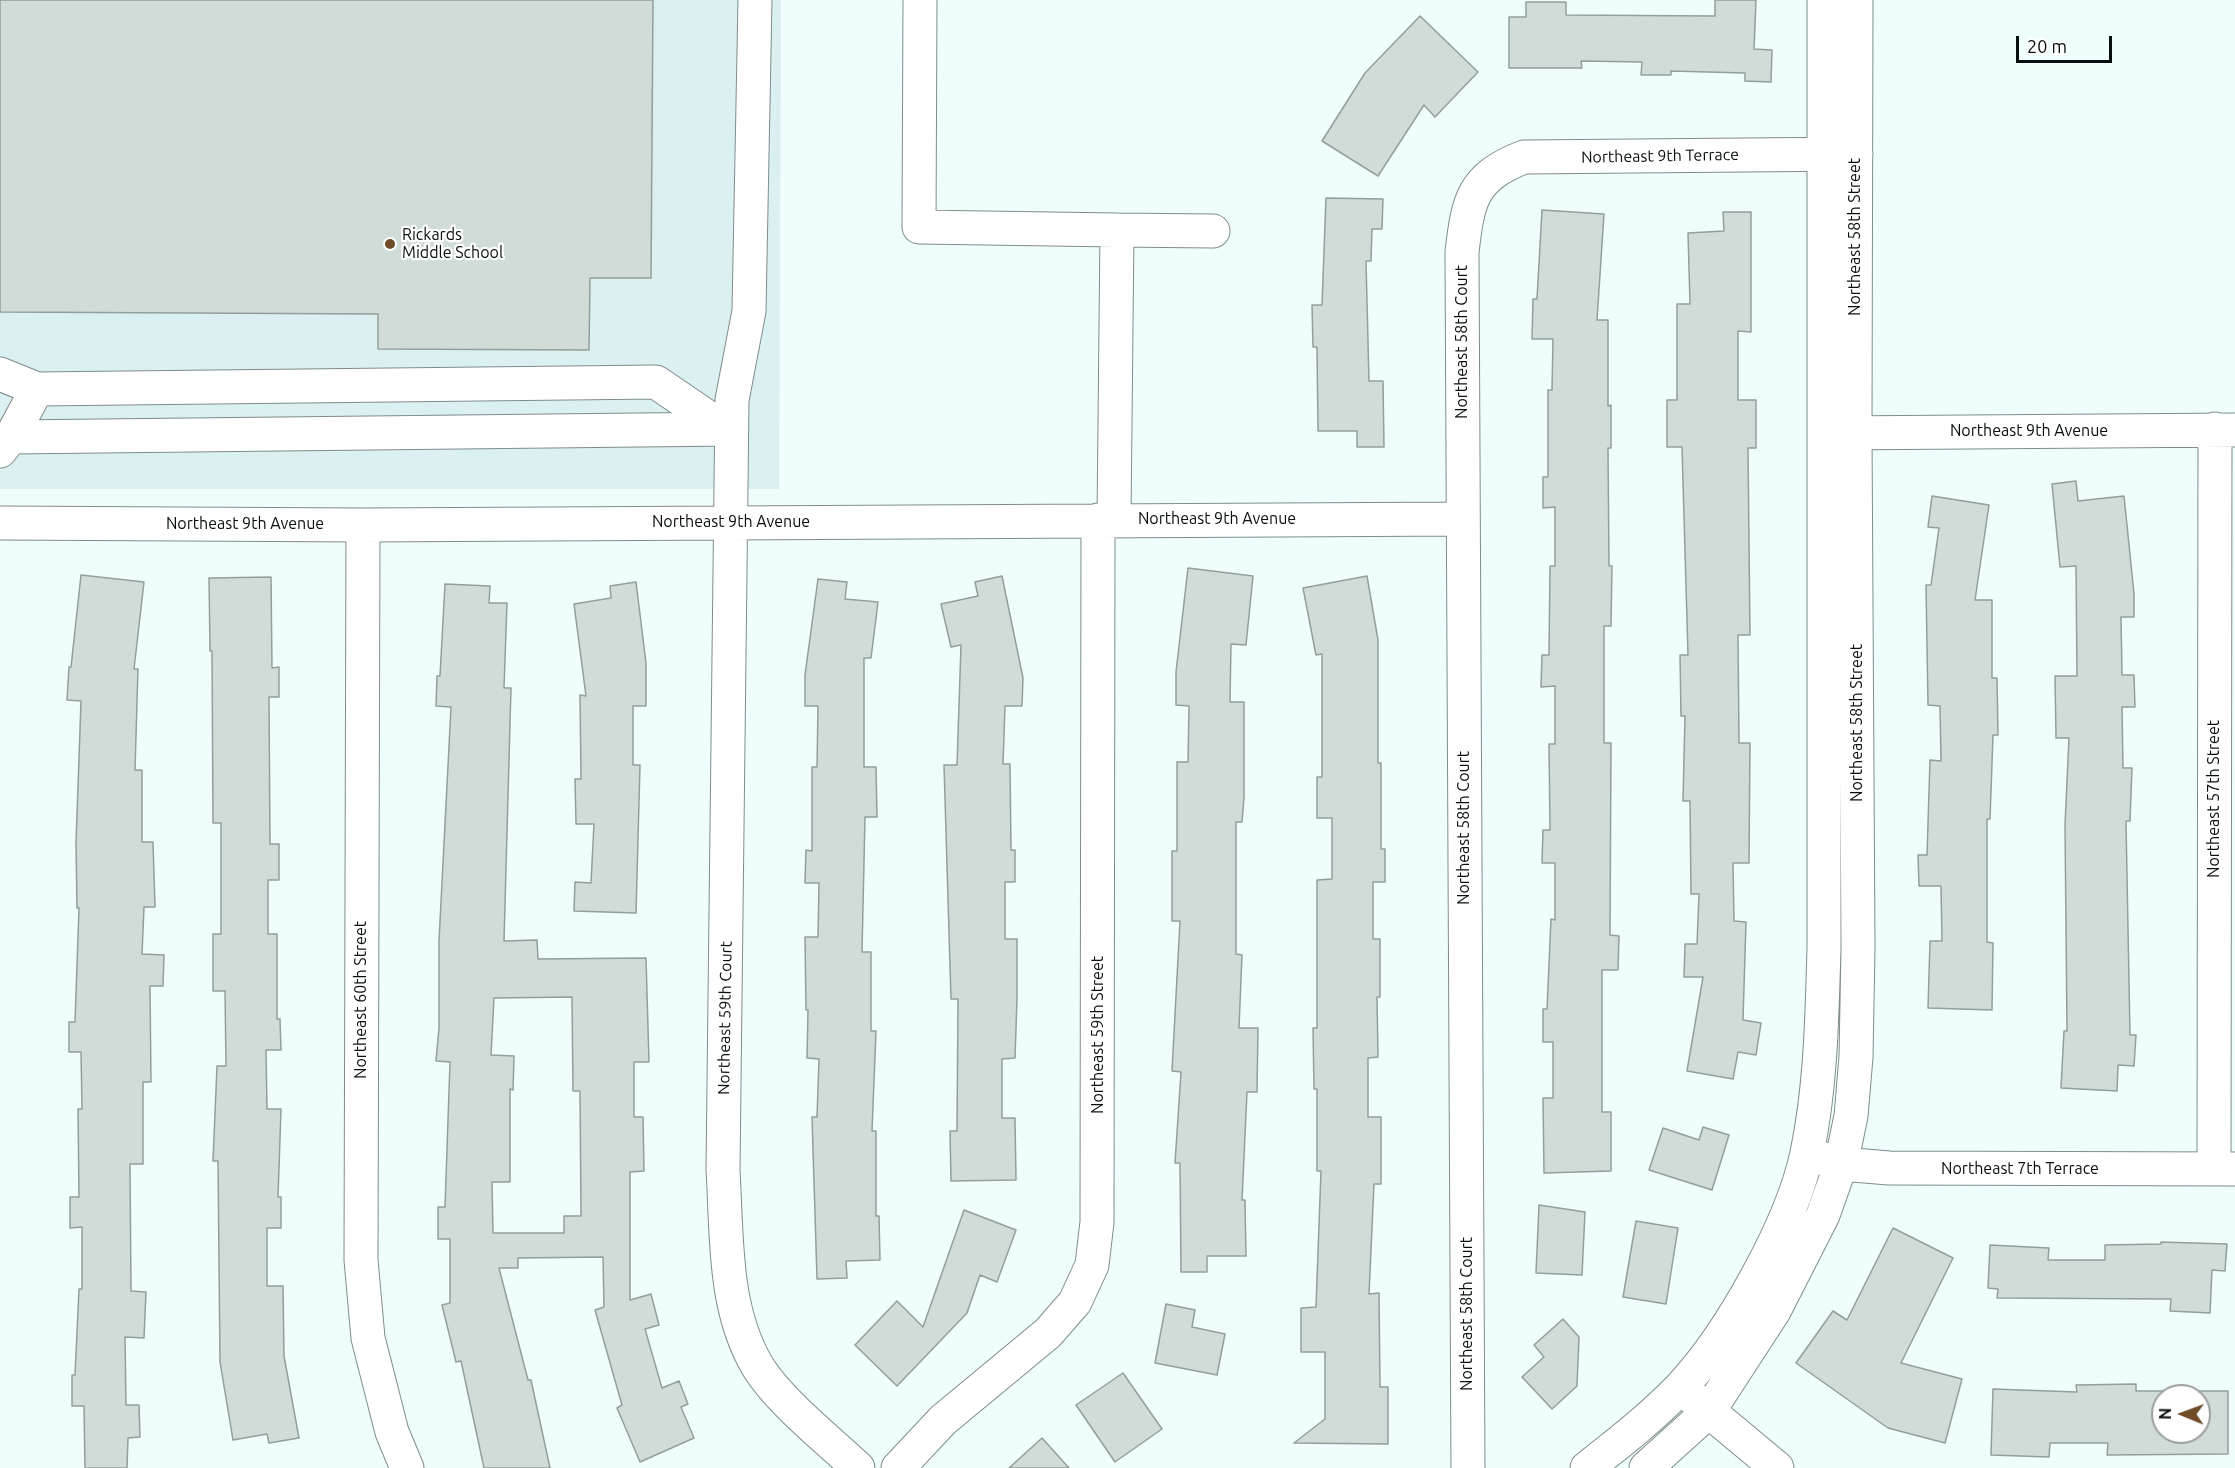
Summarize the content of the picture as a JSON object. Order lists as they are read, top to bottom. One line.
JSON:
{"streets":{"street":["Northeast 9th Terrace","Northeast 58th Street","Northeast 58th Court","Northeast 9th Avenue","Northeast 57th Street","Northeast 60th Street","Northeast 59th Court","Northeast 59th Street","Northeast 7th Terrace"]},"crossings":[["Northeast 9th Terrace","Northeast 58th Street"],["Northeast 9th Terrace","Northeast 58th Court"],["Northeast 58th Street","Northeast 9th Avenue"],["Northeast 58th Street","Northeast 7th Terrace"],["Northeast 58th Court","Northeast 9th Avenue"],["Northeast 9th Avenue","Northeast 57th Street"],["Northeast 9th Avenue","Northeast 60th Street"],["Northeast 9th Avenue","Northeast 59th Court"],["Northeast 9th Avenue","Northeast 59th Street"],["Northeast 57th Street","Northeast 7th Terrace"]],"places":["Rickards Middle School"],"scale_bar":"20 m","north":"left"}
